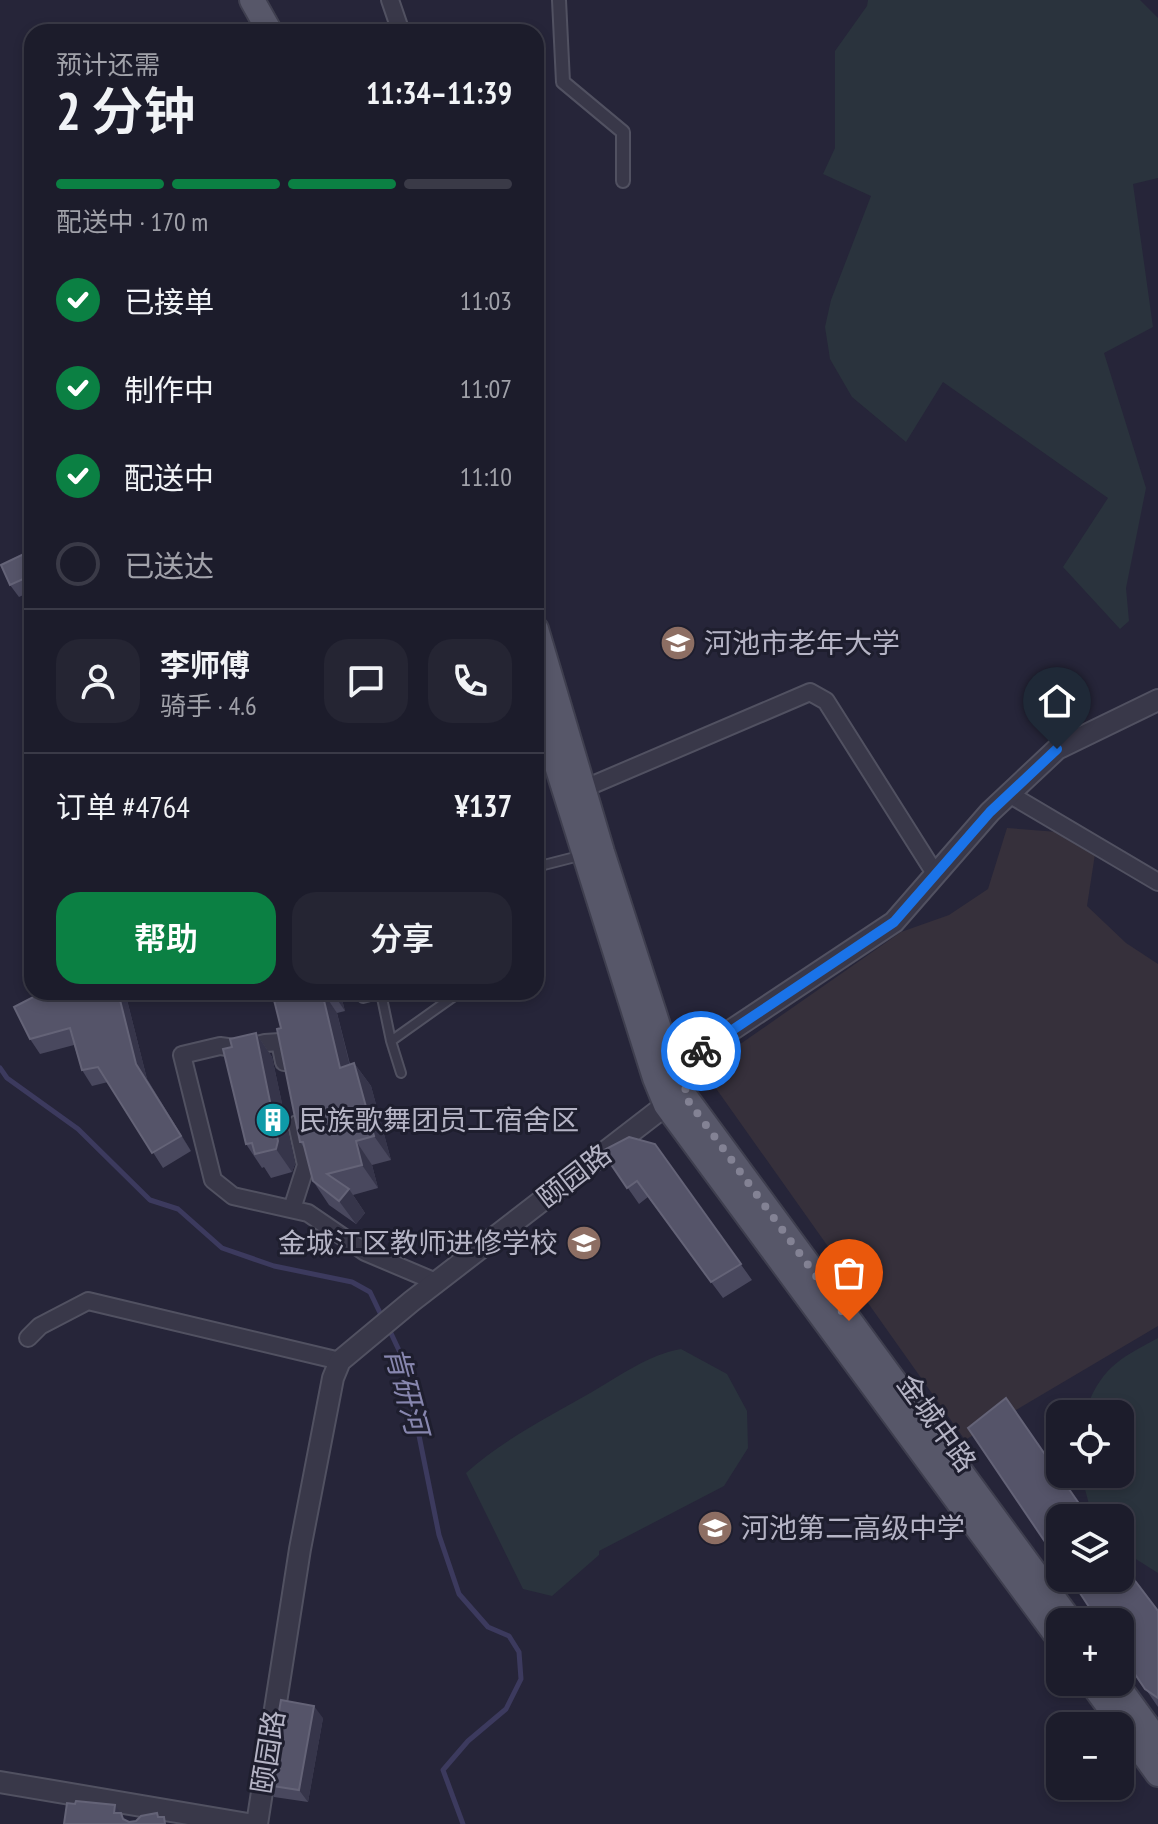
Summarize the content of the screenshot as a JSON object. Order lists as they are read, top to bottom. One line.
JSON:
{"streets":{"main road":["金城中路"],"street":["颐园路"]},"crossings":[["颐园路","金城中路"]],"water":["肯研河"],"places":{"school or university":["河池市老年大学","金城江区教师进修学校","河池第二高级中学"],"building":["民族歌舞团员工宿舍区"]},"page":{"heading":["2 分钟","预计还需","11:34–11:39"],"panel":["李师傅","骑手 · 4.6","订单 #4764","¥137"],"bar":"配送中 · 170 m","list":[["已接单","11:03"],["制作中","11:07"],["配送中","11:10"],"已送达"],"buttons":["帮助","分享"],"map_buttons":["+","−"]}}
